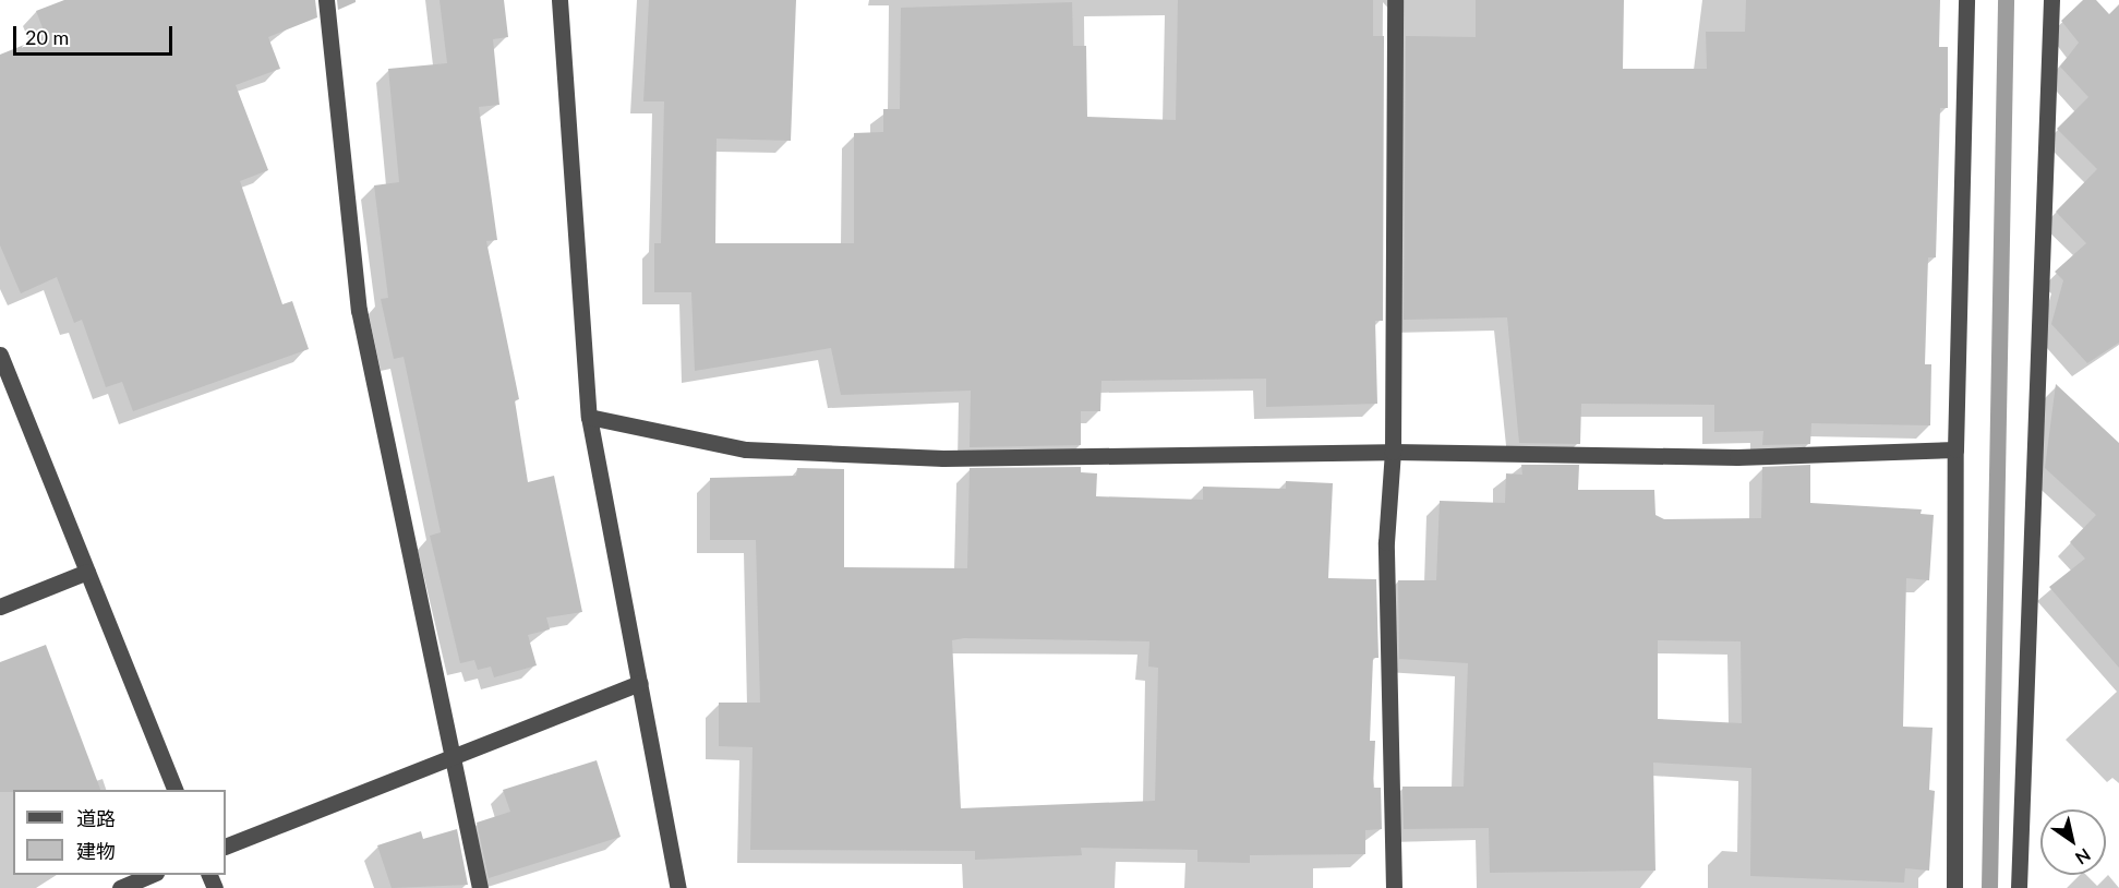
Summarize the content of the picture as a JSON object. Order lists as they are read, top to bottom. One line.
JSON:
{"legend":["道路","建物"],"scale_bar":"20 m","north":"bottom right"}
